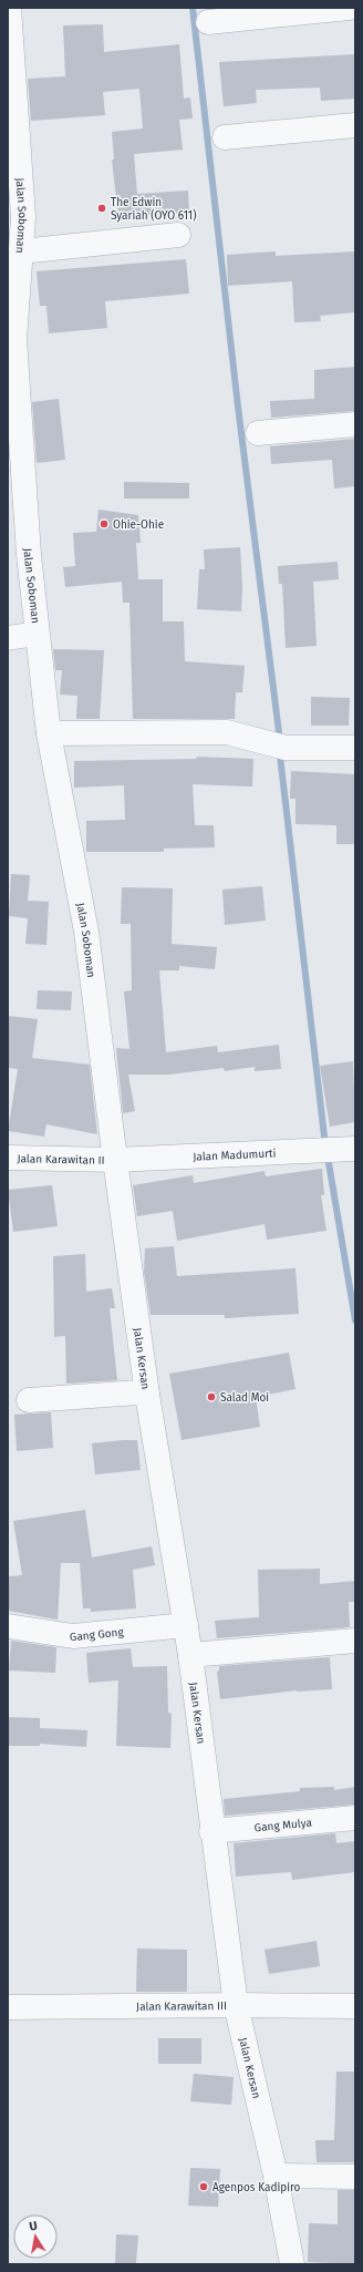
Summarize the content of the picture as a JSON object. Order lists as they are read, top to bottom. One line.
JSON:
{"streets":{"street":["Jalan Soboman","Jalan Madumurti","Jalan Karawitan II","Jalan Kersan","Gang Gong","Gang Mulya","Jalan Karawitan III"]},"crossings":[["Jalan Soboman","Jalan Madumurti"],["Jalan Soboman","Jalan Karawitan II"],["Jalan Soboman","Jalan Kersan"],["Jalan Madumurti","Jalan Karawitan II"],["Jalan Madumurti","Jalan Kersan"],["Jalan Karawitan II","Jalan Kersan"],["Jalan Kersan","Gang Gong"],["Jalan Kersan","Gang Mulya"],["Jalan Kersan","Jalan Karawitan III"]],"places":["The Edwin Syariah (OYO 611)","Ohie-Ohie","Salad Moi","Agenpos Kadipiro"],"north":"top"}
